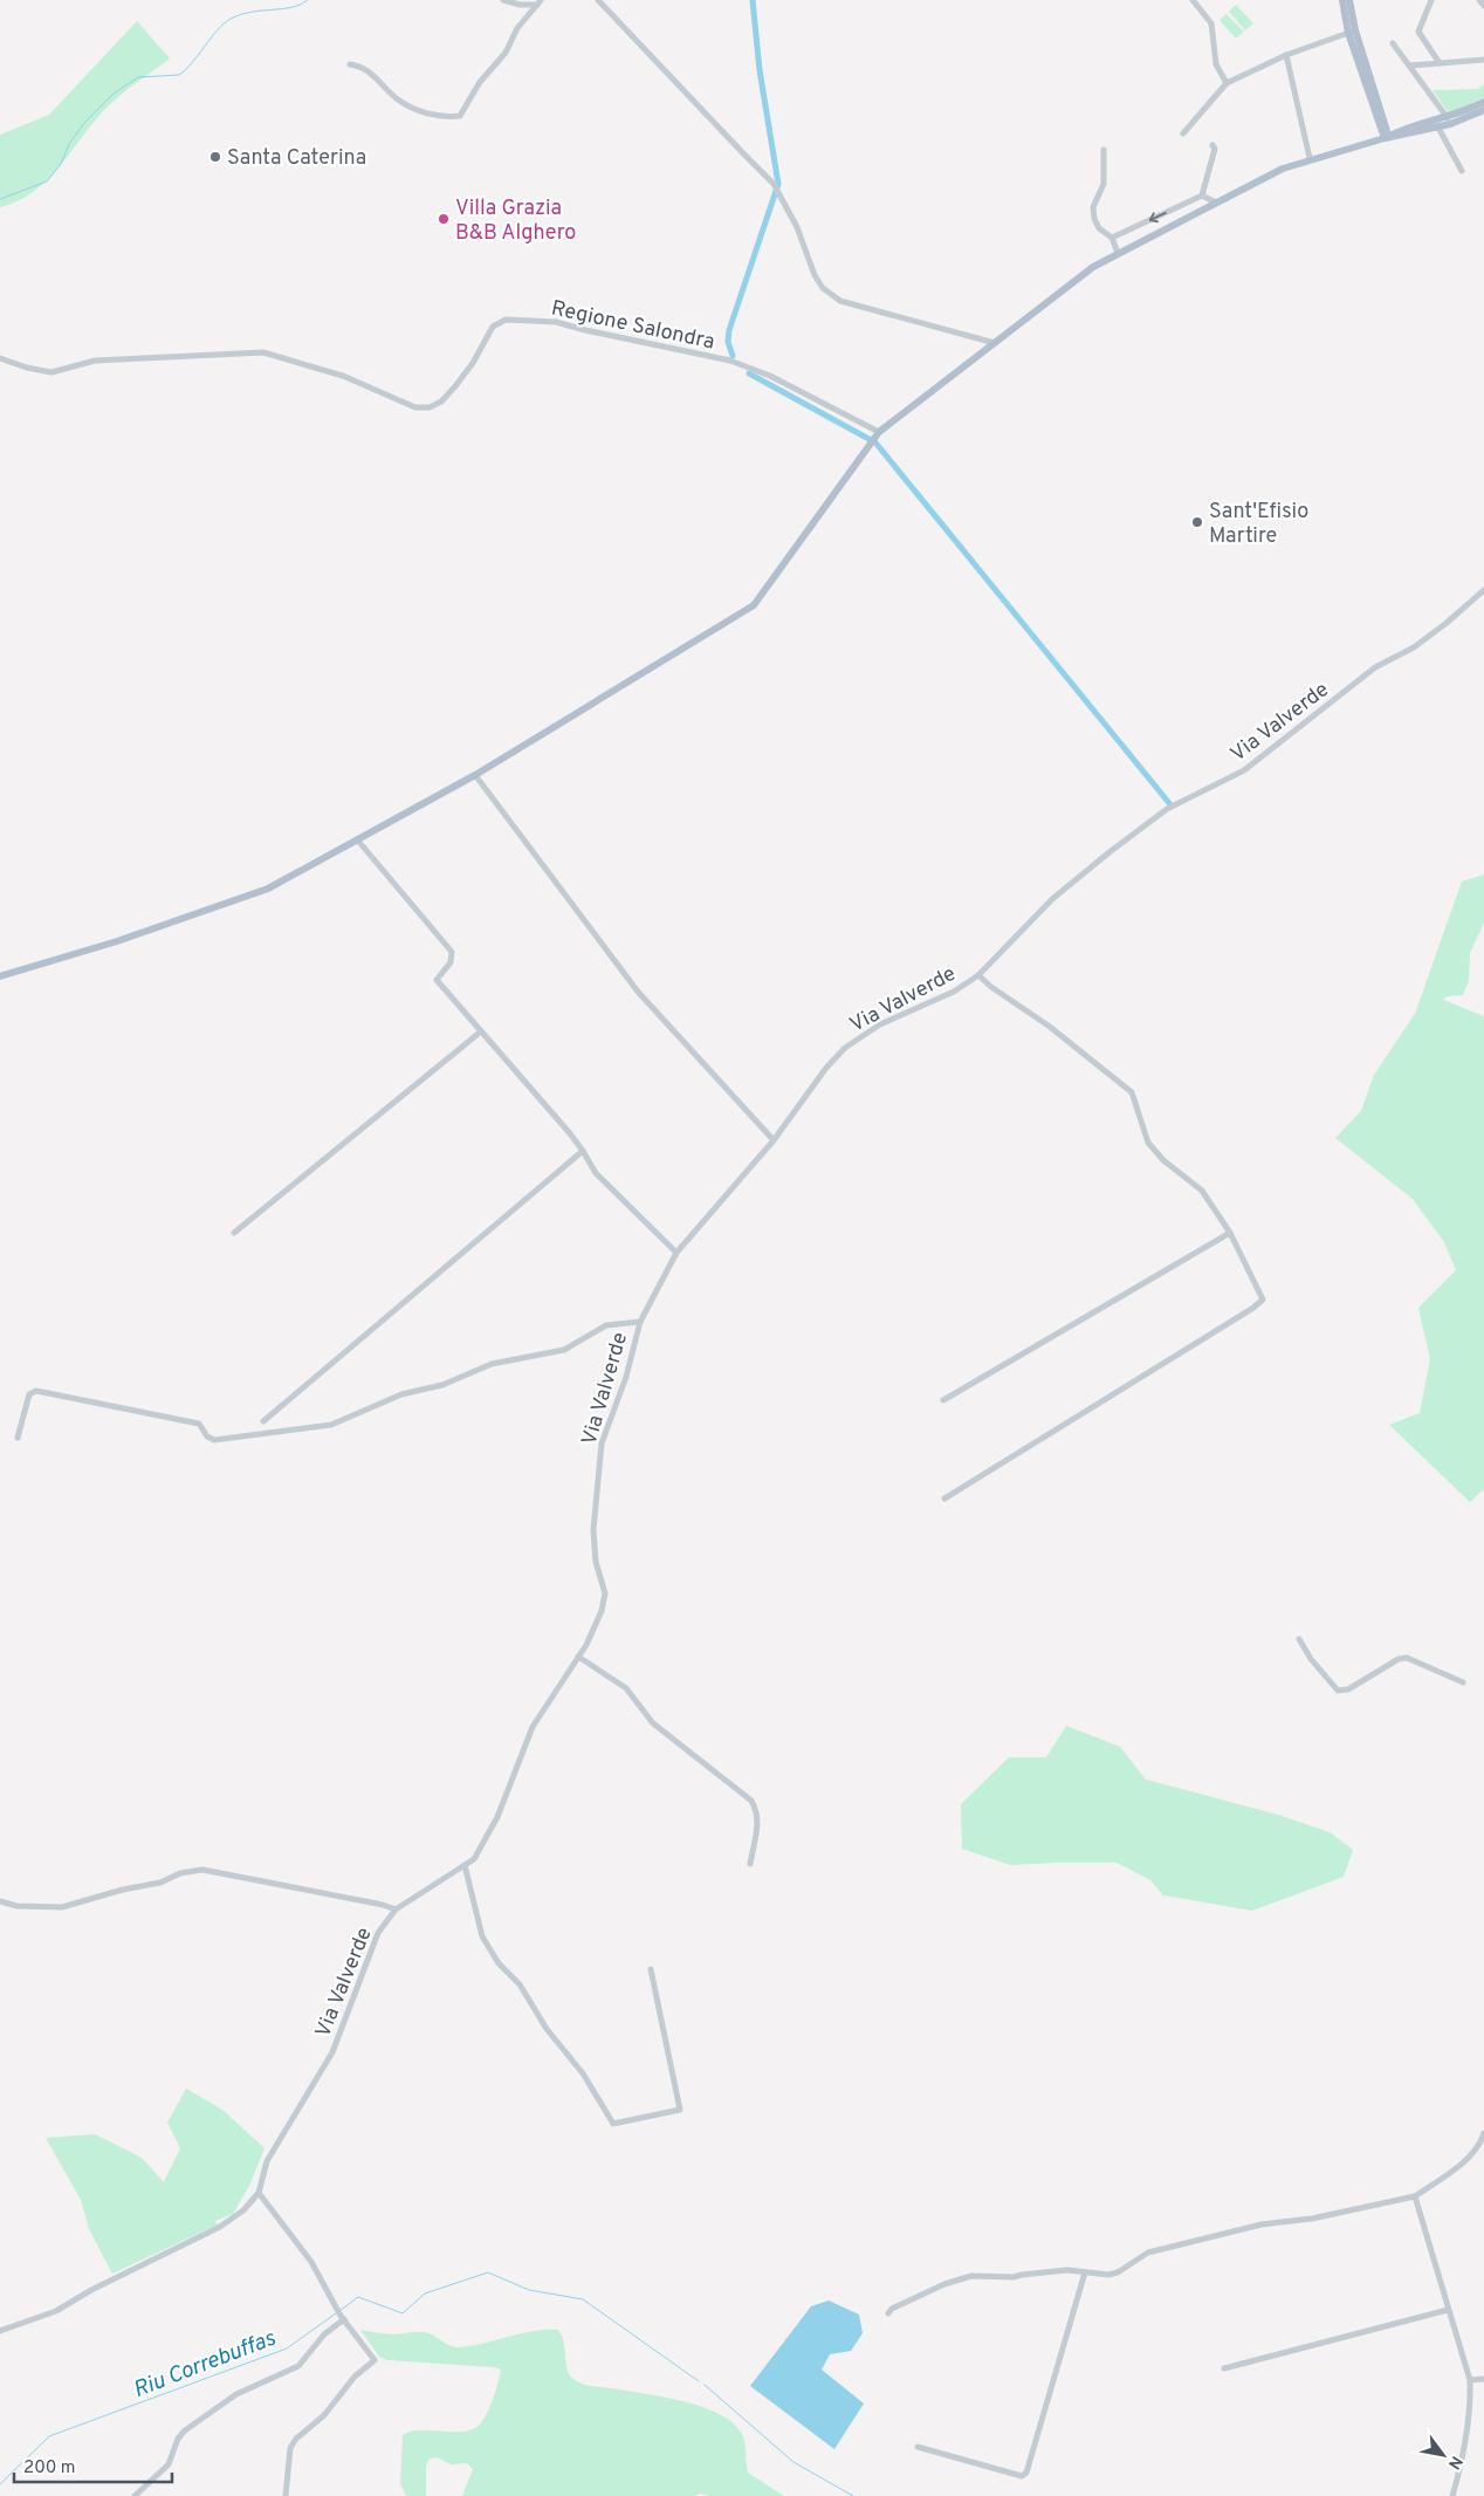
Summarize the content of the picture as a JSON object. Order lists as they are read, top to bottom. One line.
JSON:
{"streets":{"street":["Regione Salondra","Via Valverde"]},"water":["Riu Correbuffas"],"places":["Santa Caterina","Villa Grazia B&B Alghero","Sant'Efisio Martire"],"scale_bar":"200 m","north":"bottom right"}
